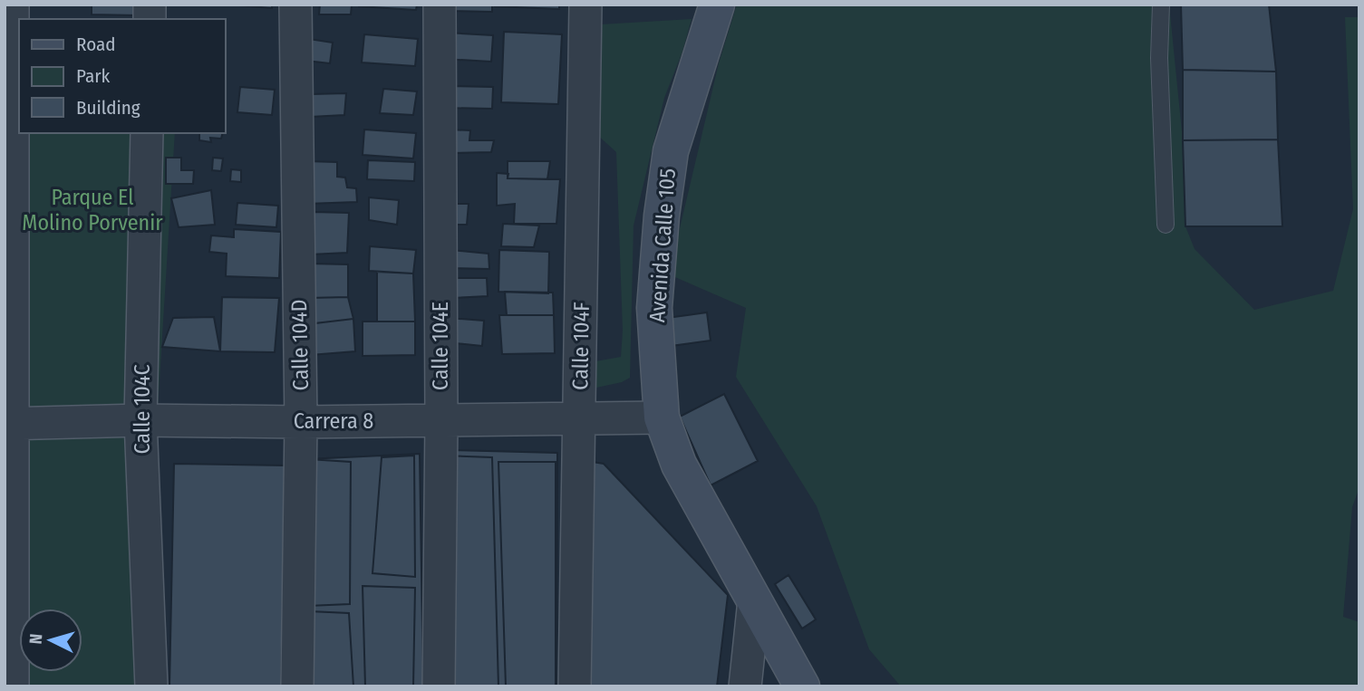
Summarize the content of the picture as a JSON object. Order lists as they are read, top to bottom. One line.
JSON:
{"streets":{"main road":["Avenida Calle 105"],"street":["Calle 104D","Calle 104E","Calle 104F","Calle 104C","Carrera 8"]},"crossings":[["Avenida Calle 105","Carrera 8"],["Calle 104D","Carrera 8"],["Calle 104E","Carrera 8"],["Calle 104F","Carrera 8"],["Calle 104C","Carrera 8"]],"parks":["Parque El Molino Porvenir"],"legend":["Road","Park","Building"],"north":"left"}
